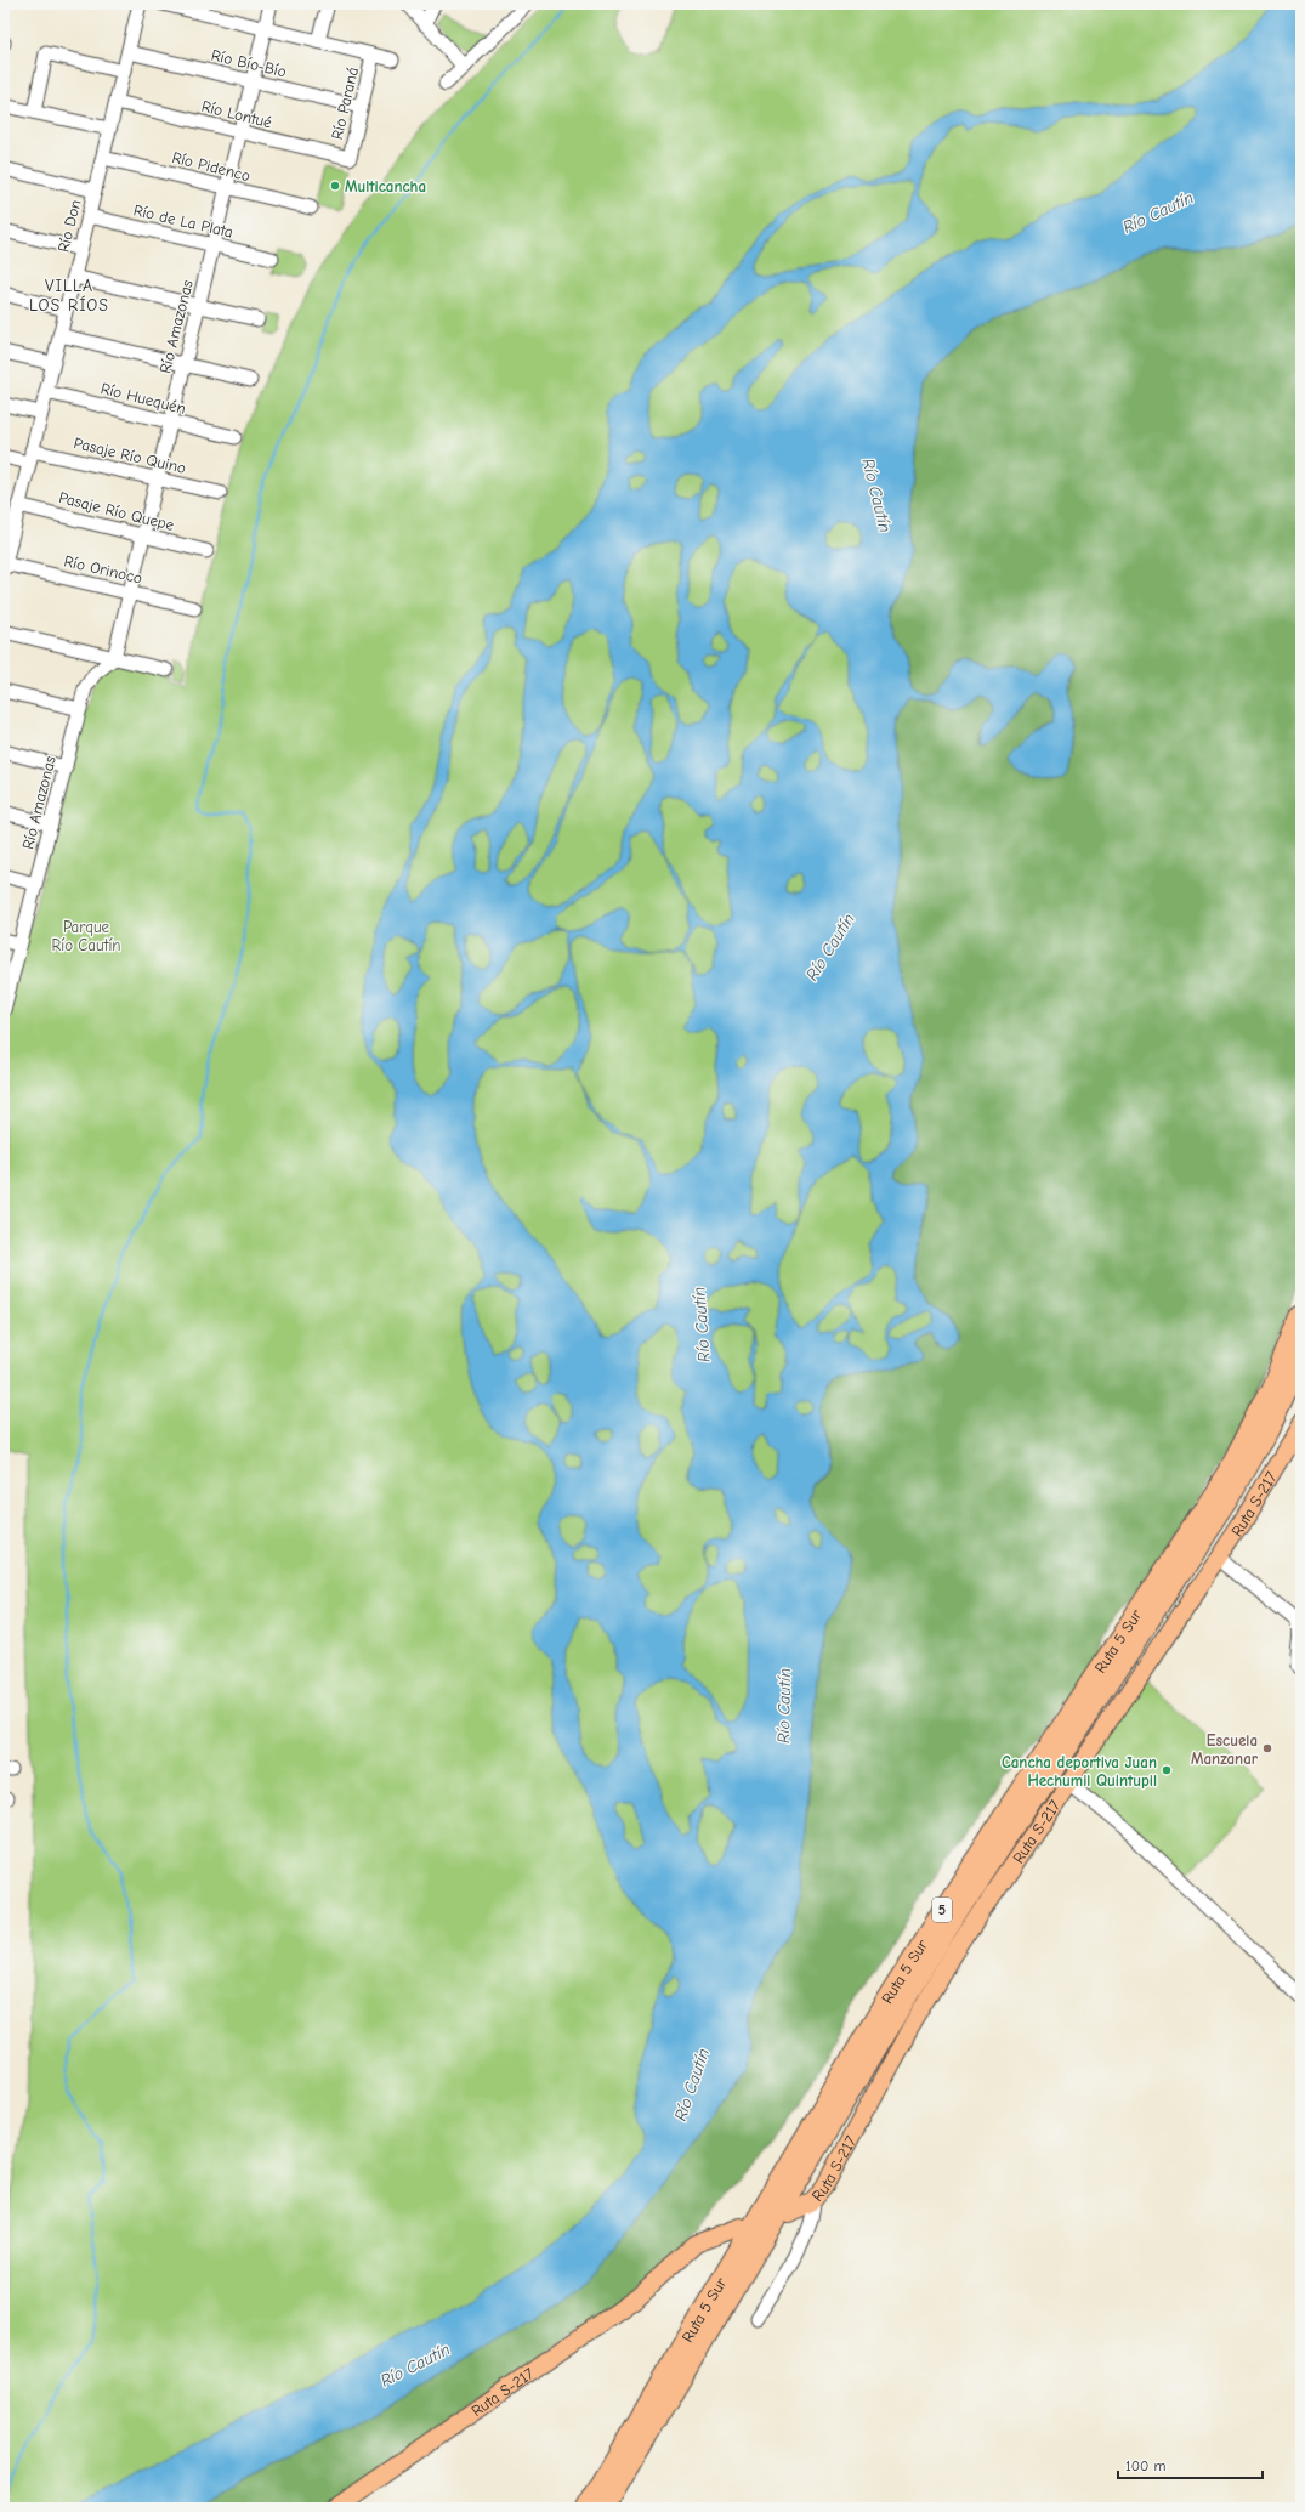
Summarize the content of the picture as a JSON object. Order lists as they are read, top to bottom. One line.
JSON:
{"streets":{"highway":["Ruta 5 Sur","5"],"main road":["Ruta S-217"],"street":["Río Bío-Bío","Río Paraná","Río Lontué","Río Pidenco","Río de La Plata","Río Don","Río Amazonas","Río Huequén","Pasaje Río Quino","Pasaje Río Quepe","Río Orinoco"]},"crossings":[["Río Bío-Bío","Río Paraná"],["Río Bío-Bío","Río Don"],["Río Bío-Bío","Río Amazonas"],["Río Paraná","Río Lontué"],["Río Lontué","Río Don"],["Río Lontué","Río Amazonas"],["Río Pidenco","Río Don"],["Río Pidenco","Río Amazonas"],["Río de La Plata","Río Don"],["Río de La Plata","Río Amazonas"],["Río Don","Río Huequén"],["Río Don","Pasaje Río Quino"],["Río Don","Pasaje Río Quepe"],["Río Don","Río Orinoco"],["Río Amazonas","Río Huequén"],["Río Amazonas","Pasaje Río Quino"],["Río Amazonas","Pasaje Río Quepe"],["Río Amazonas","Río Orinoco"]],"districts":["VILLA LOS RÍOS"],"water":["Río Cautín"],"parks":["Parque Río Cautín"],"places":["Multicancha","Escuela Manzanar","Cancha deportiva Juan Hechumil Quintupil"],"scale_bar":"100 m"}
